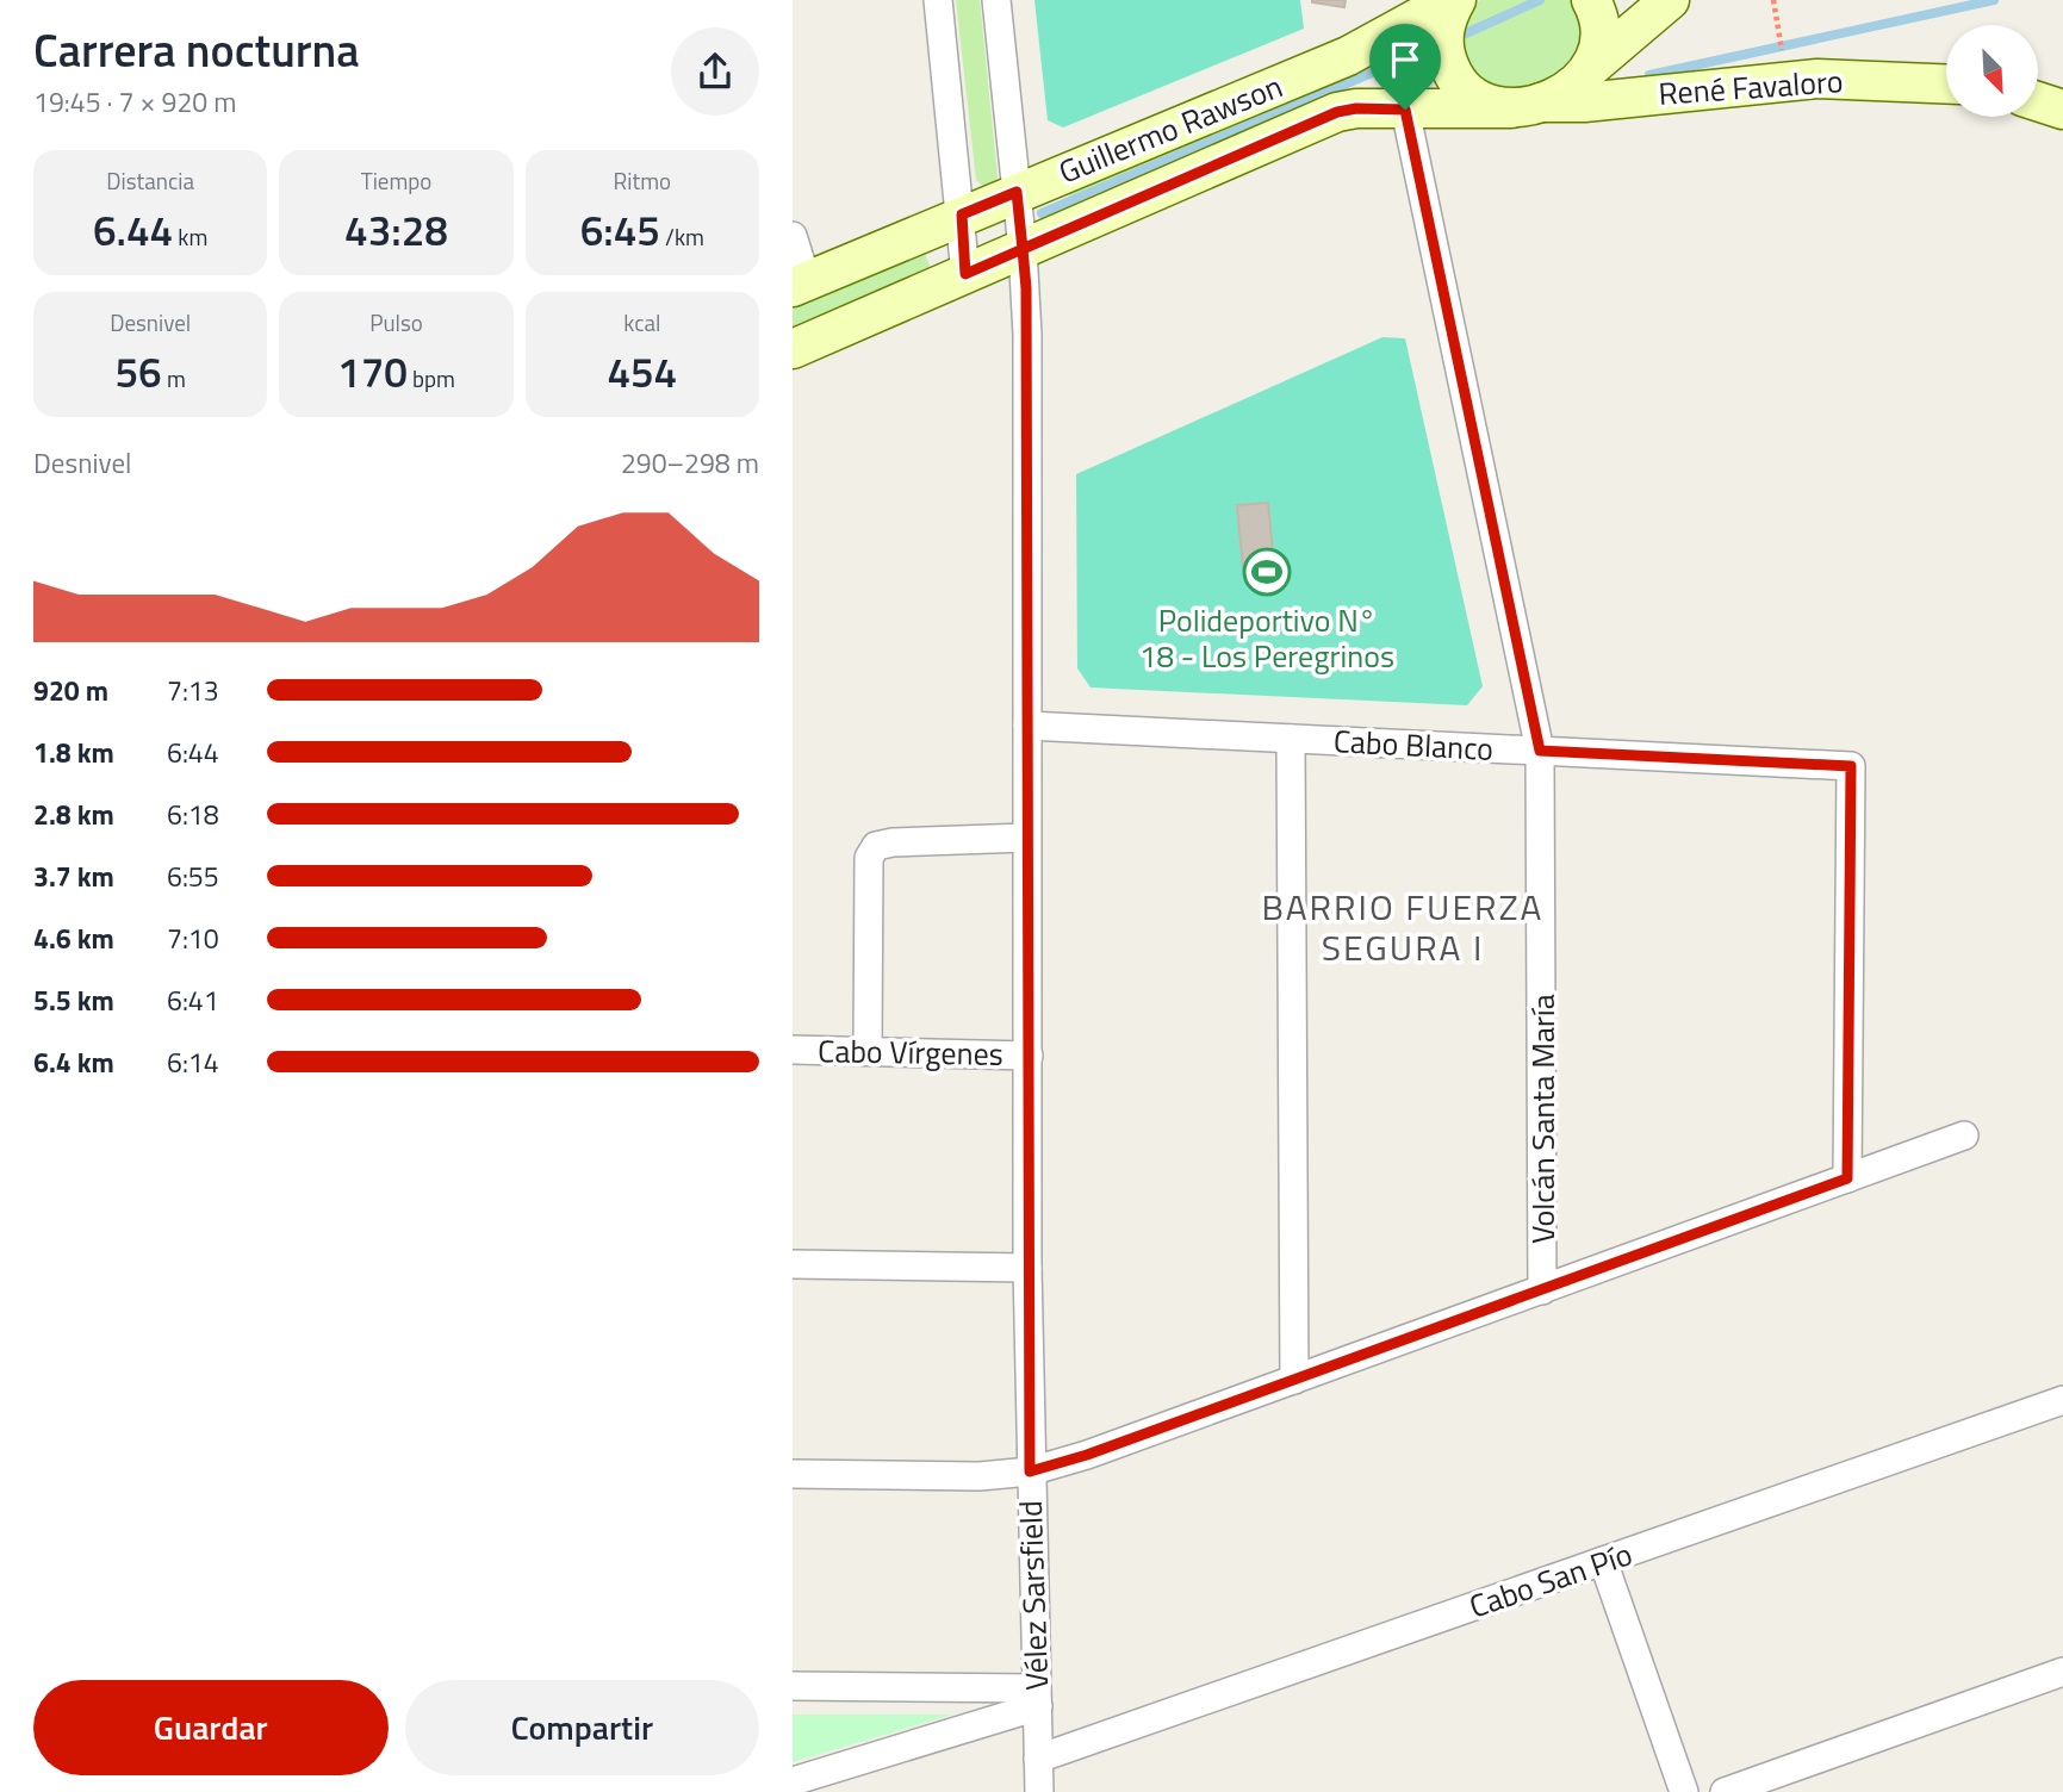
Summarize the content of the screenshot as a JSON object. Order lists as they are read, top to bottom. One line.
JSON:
{"streets":{"main road":["René Favaloro","Guillermo Rawson"],"street":["Cabo Blanco","Cabo Vírgenes","Volcán Santa María","Cabo San Pío","Vélez Sarsfield"]},"crossings":[["René Favaloro","Guillermo Rawson"],["Guillermo Rawson","Volcán Santa María"],["Guillermo Rawson","Vélez Sarsfield"],["Cabo Blanco","Volcán Santa María"],["Cabo Blanco","Vélez Sarsfield"],["Cabo Vírgenes","Vélez Sarsfield"],["Cabo San Pío","Vélez Sarsfield"]],"districts":["BARRIO FUERZA SEGURA I"],"places":{"sports":["Polideportivo N° 18 - Los Peregrinos"]},"north":"bottom right","page":{"heading":["Carrera nocturna","19:45 · 7 × 920 m"],"stats":[["Distancia","6.44 km"],["Tiempo","43:28"],["Ritmo","6:45 /km"],["Desnivel","56 m"],["Pulso","170 bpm"],["kcal","454"]],"chart":["Desnivel","290–298 m"],"list":[{"name":"920 m","note":"7:13"},{"name":"1.8 km","note":"6:44"},{"name":"2.8 km","note":"6:18"},{"name":"3.7 km","note":"6:55"},{"name":"4.6 km","note":"7:10"},{"name":"5.5 km","note":"6:41"},{"name":"6.4 km","note":"6:14"}],"buttons":["Guardar","Compartir"]}}
